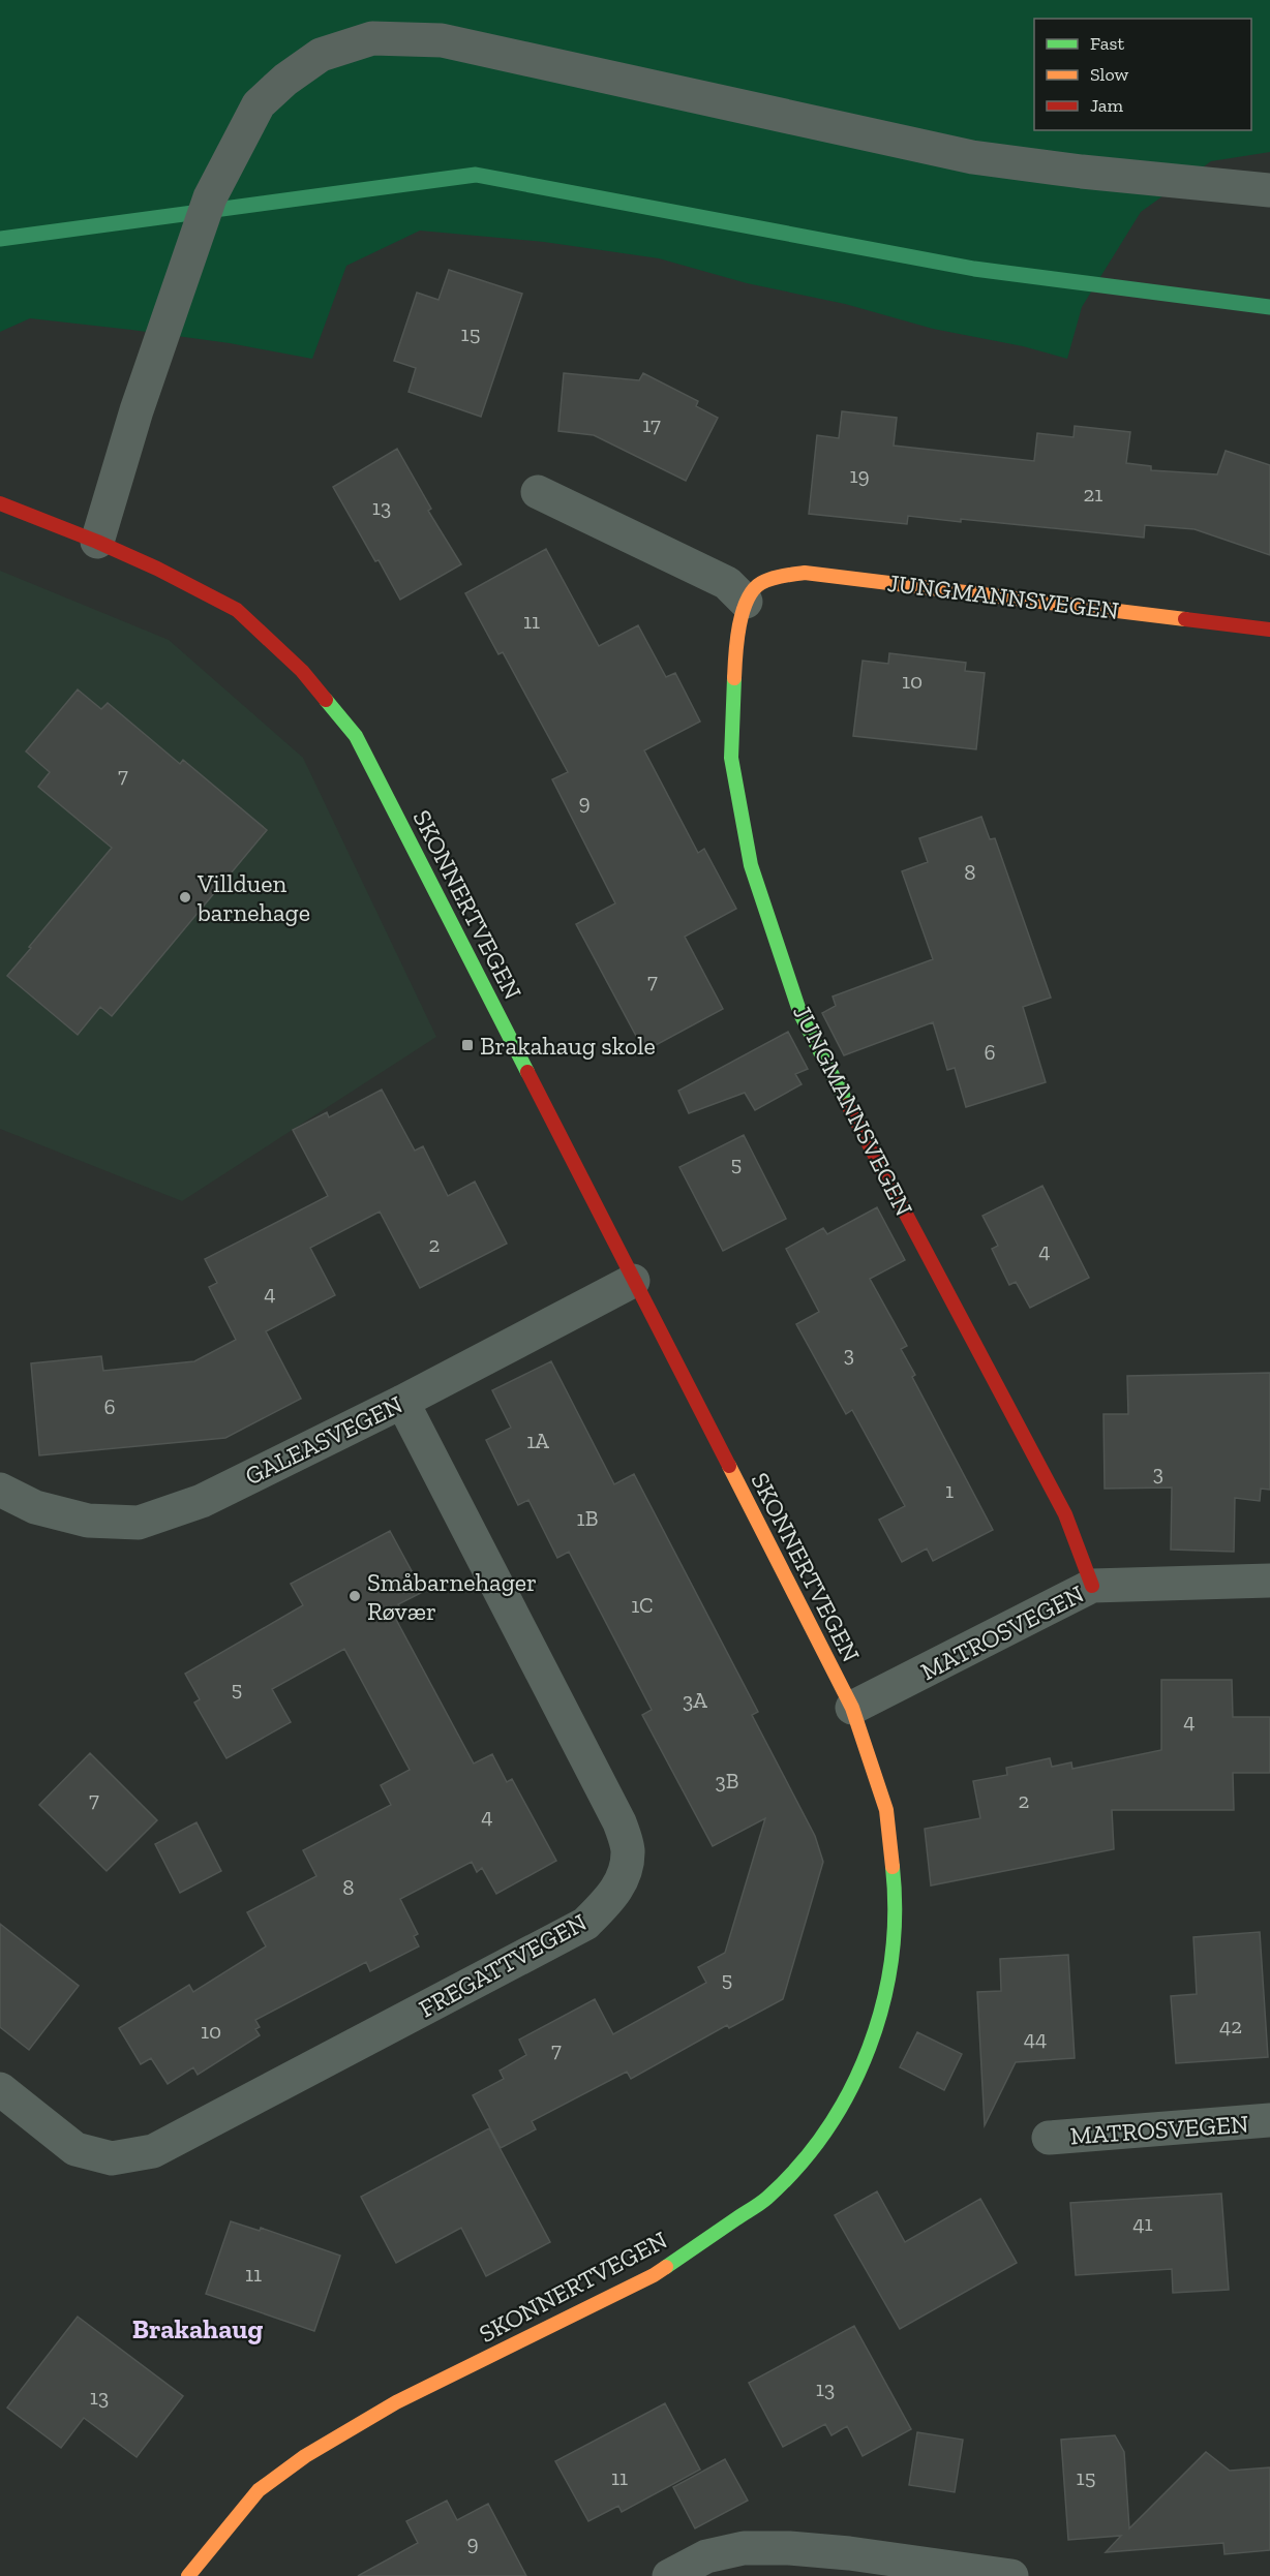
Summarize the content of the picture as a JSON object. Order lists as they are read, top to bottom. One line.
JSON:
{"streets":{"street":["JUNGMANNSVEGEN","SKONNERTVEGEN","GALEASVEGEN","MATROSVEGEN","FREGATTVEGEN"]},"crossings":[["JUNGMANNSVEGEN","MATROSVEGEN"],["SKONNERTVEGEN","GALEASVEGEN"],["SKONNERTVEGEN","MATROSVEGEN"],["GALEASVEGEN","FREGATTVEGEN"]],"districts":["Brakahaug"],"places":{"other":["Villduen barnehage","Småbarnehager Røvær"],"transit":["Brakahaug skole"]},"house_numbers":["15","17","19","21","13","11","10","7","9","8","7","6","5","2","4","4","3","6","1A","3","1","1B","1C","5","3A","4","3B","7","2","4","8","5","42","10","44","7","41","11","13","13","11","15","9"],"legend":["Fast","Slow","Jam"]}
